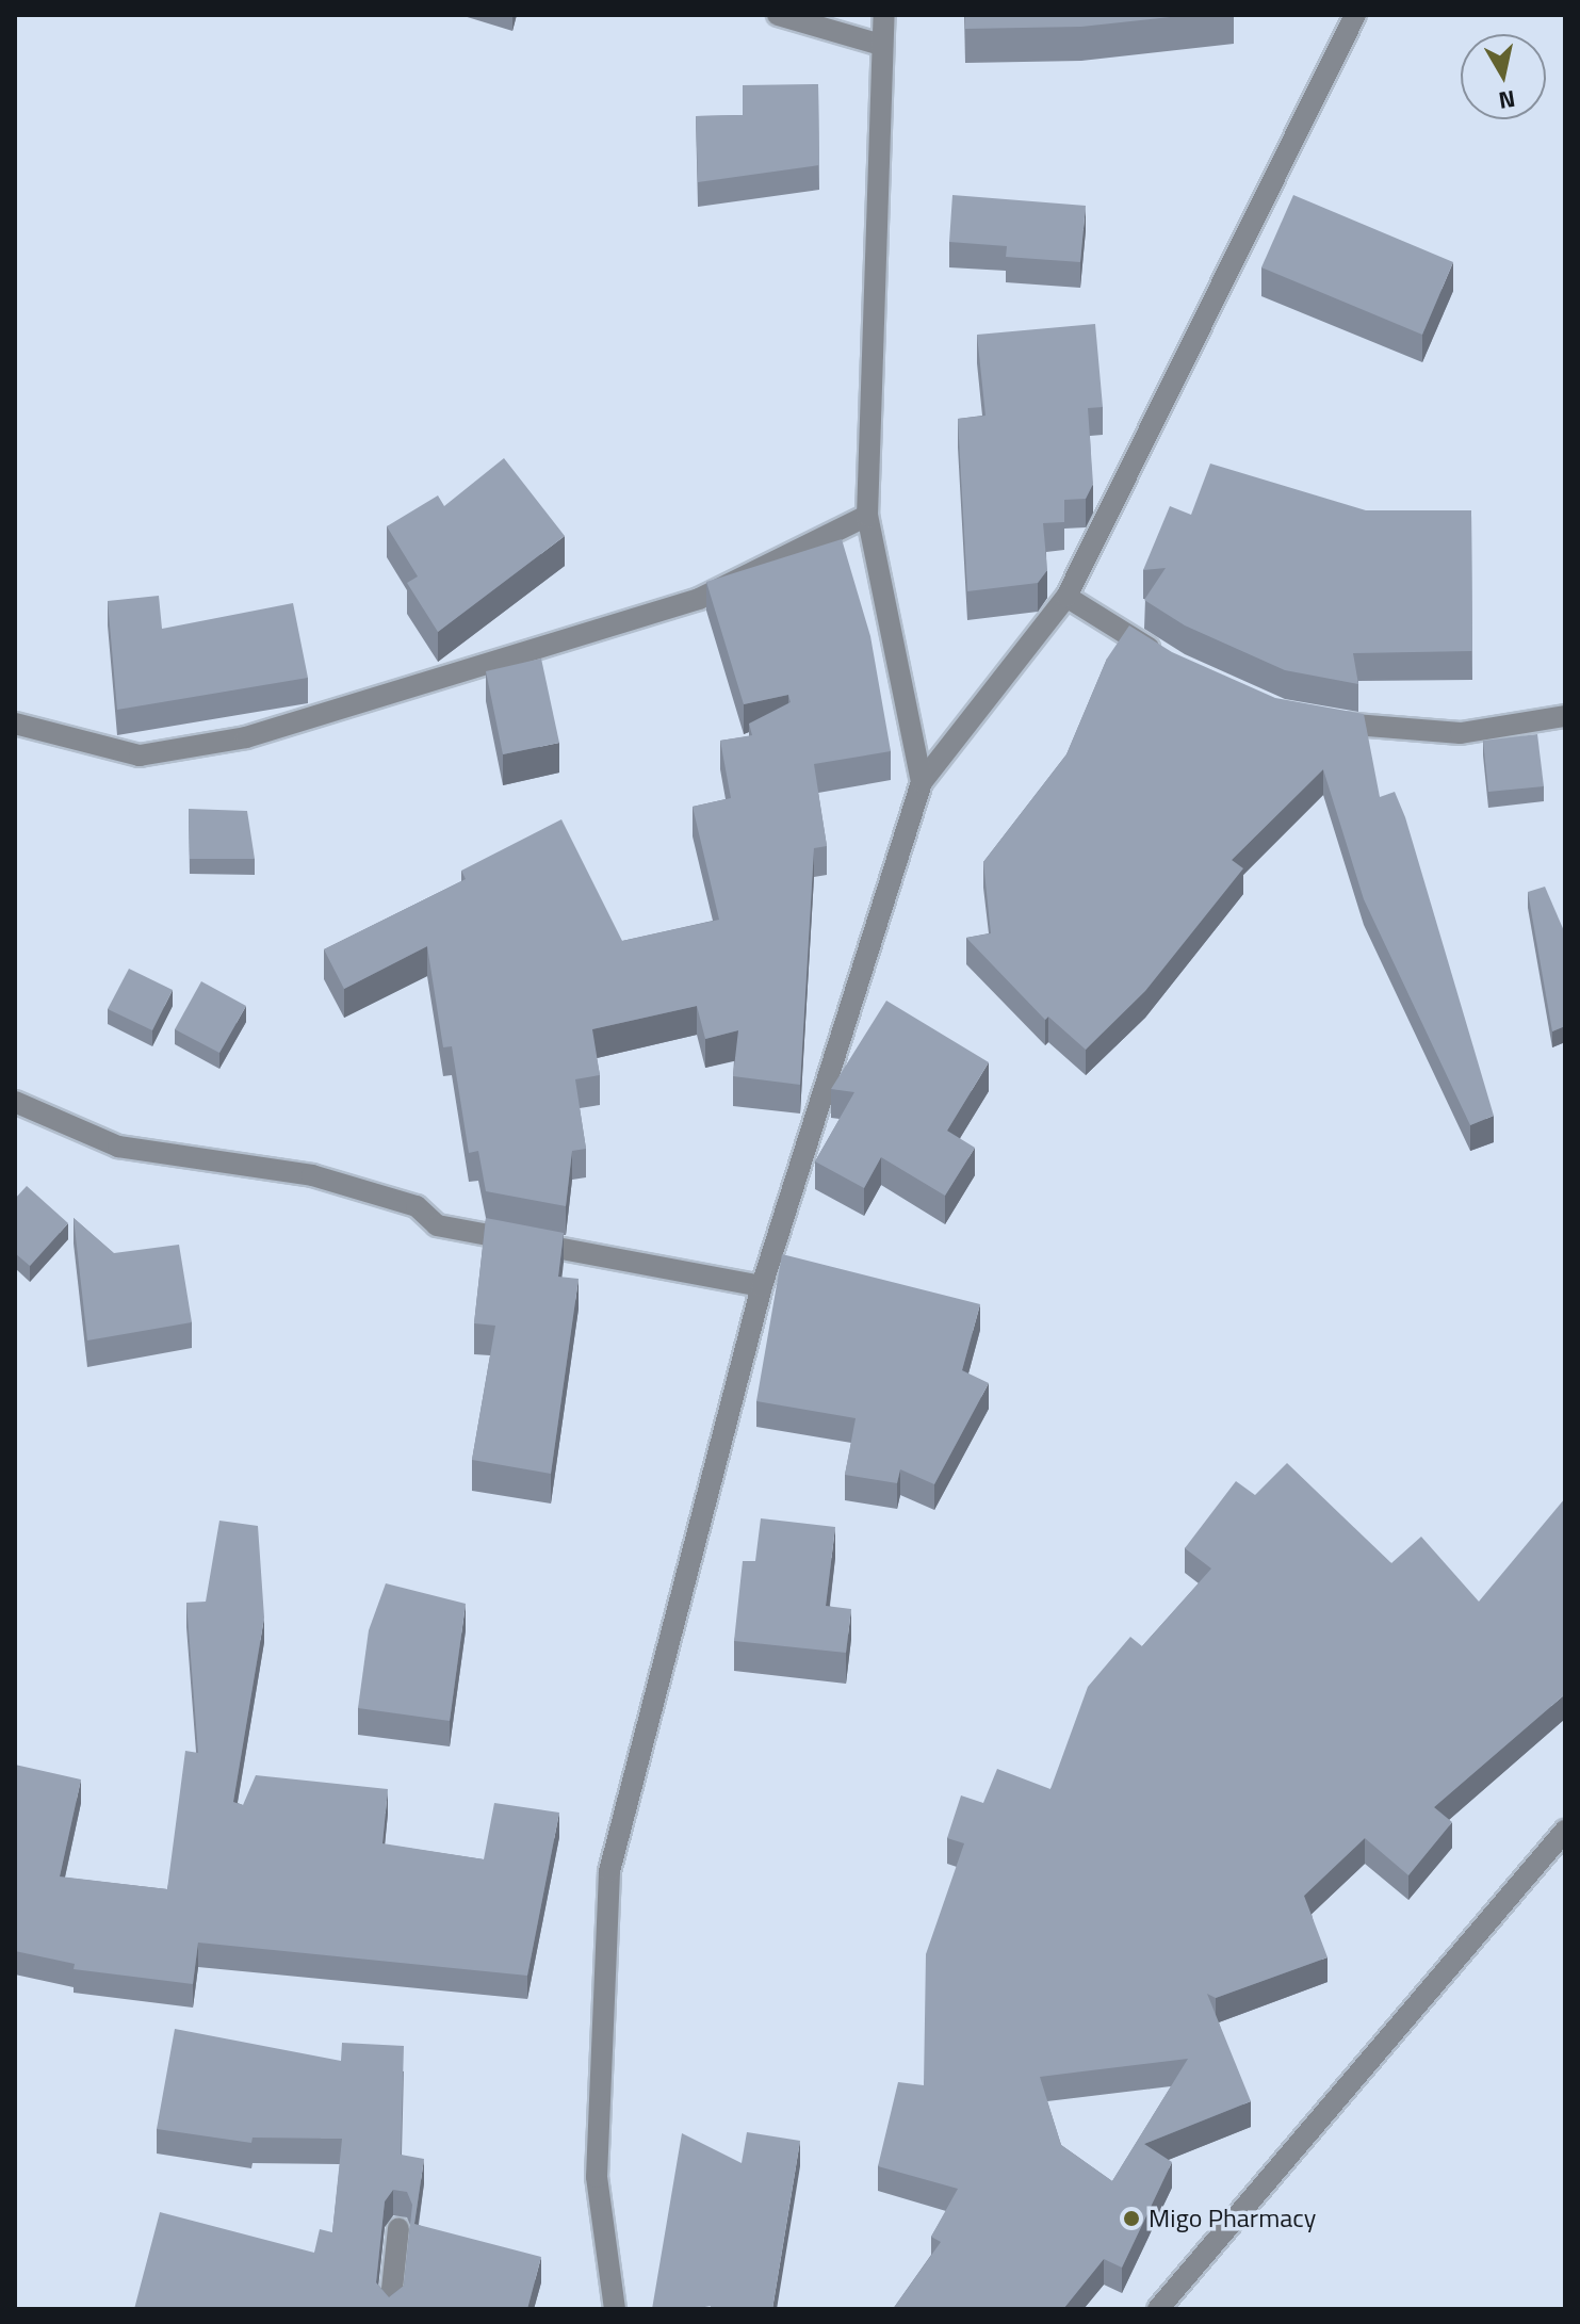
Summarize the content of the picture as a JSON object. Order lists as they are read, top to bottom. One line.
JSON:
{"places":["Migo Pharmacy"],"north":"bottom"}
